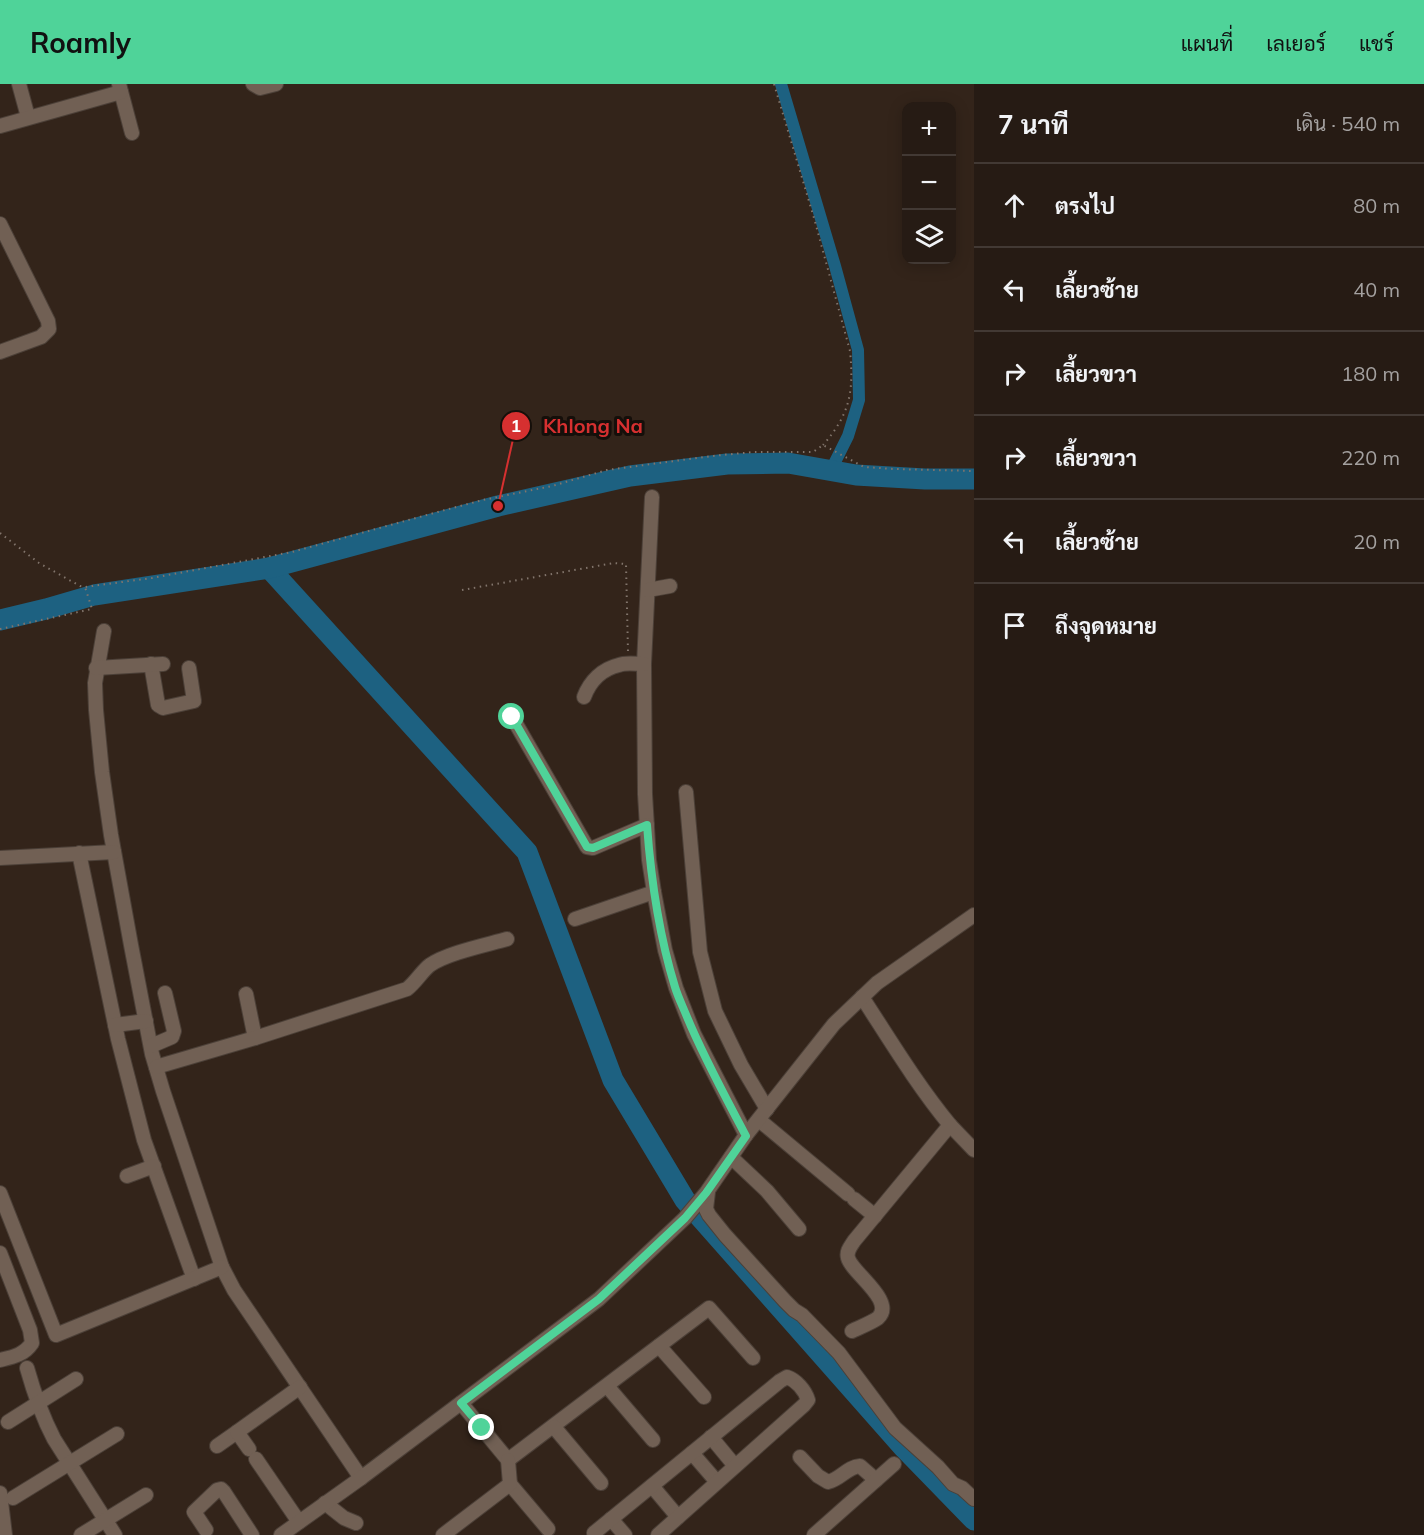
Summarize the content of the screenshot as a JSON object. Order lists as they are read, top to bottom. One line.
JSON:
{"places":["Khlong Na"],"page":{"header":"Roamly","nav":["แผนที่","เลเยอร์","แชร์"],"heading":["7 นาที","เดิน · 540 m"],"map_buttons":["+","−"],"list":[["ตรงไป","80 m"],["เลี้ยวซ้าย","40 m"],["เลี้ยวขวา","180 m"],["เลี้ยวขวา","220 m"],["เลี้ยวซ้าย","20 m"],"ถึงจุดหมาย"]}}
